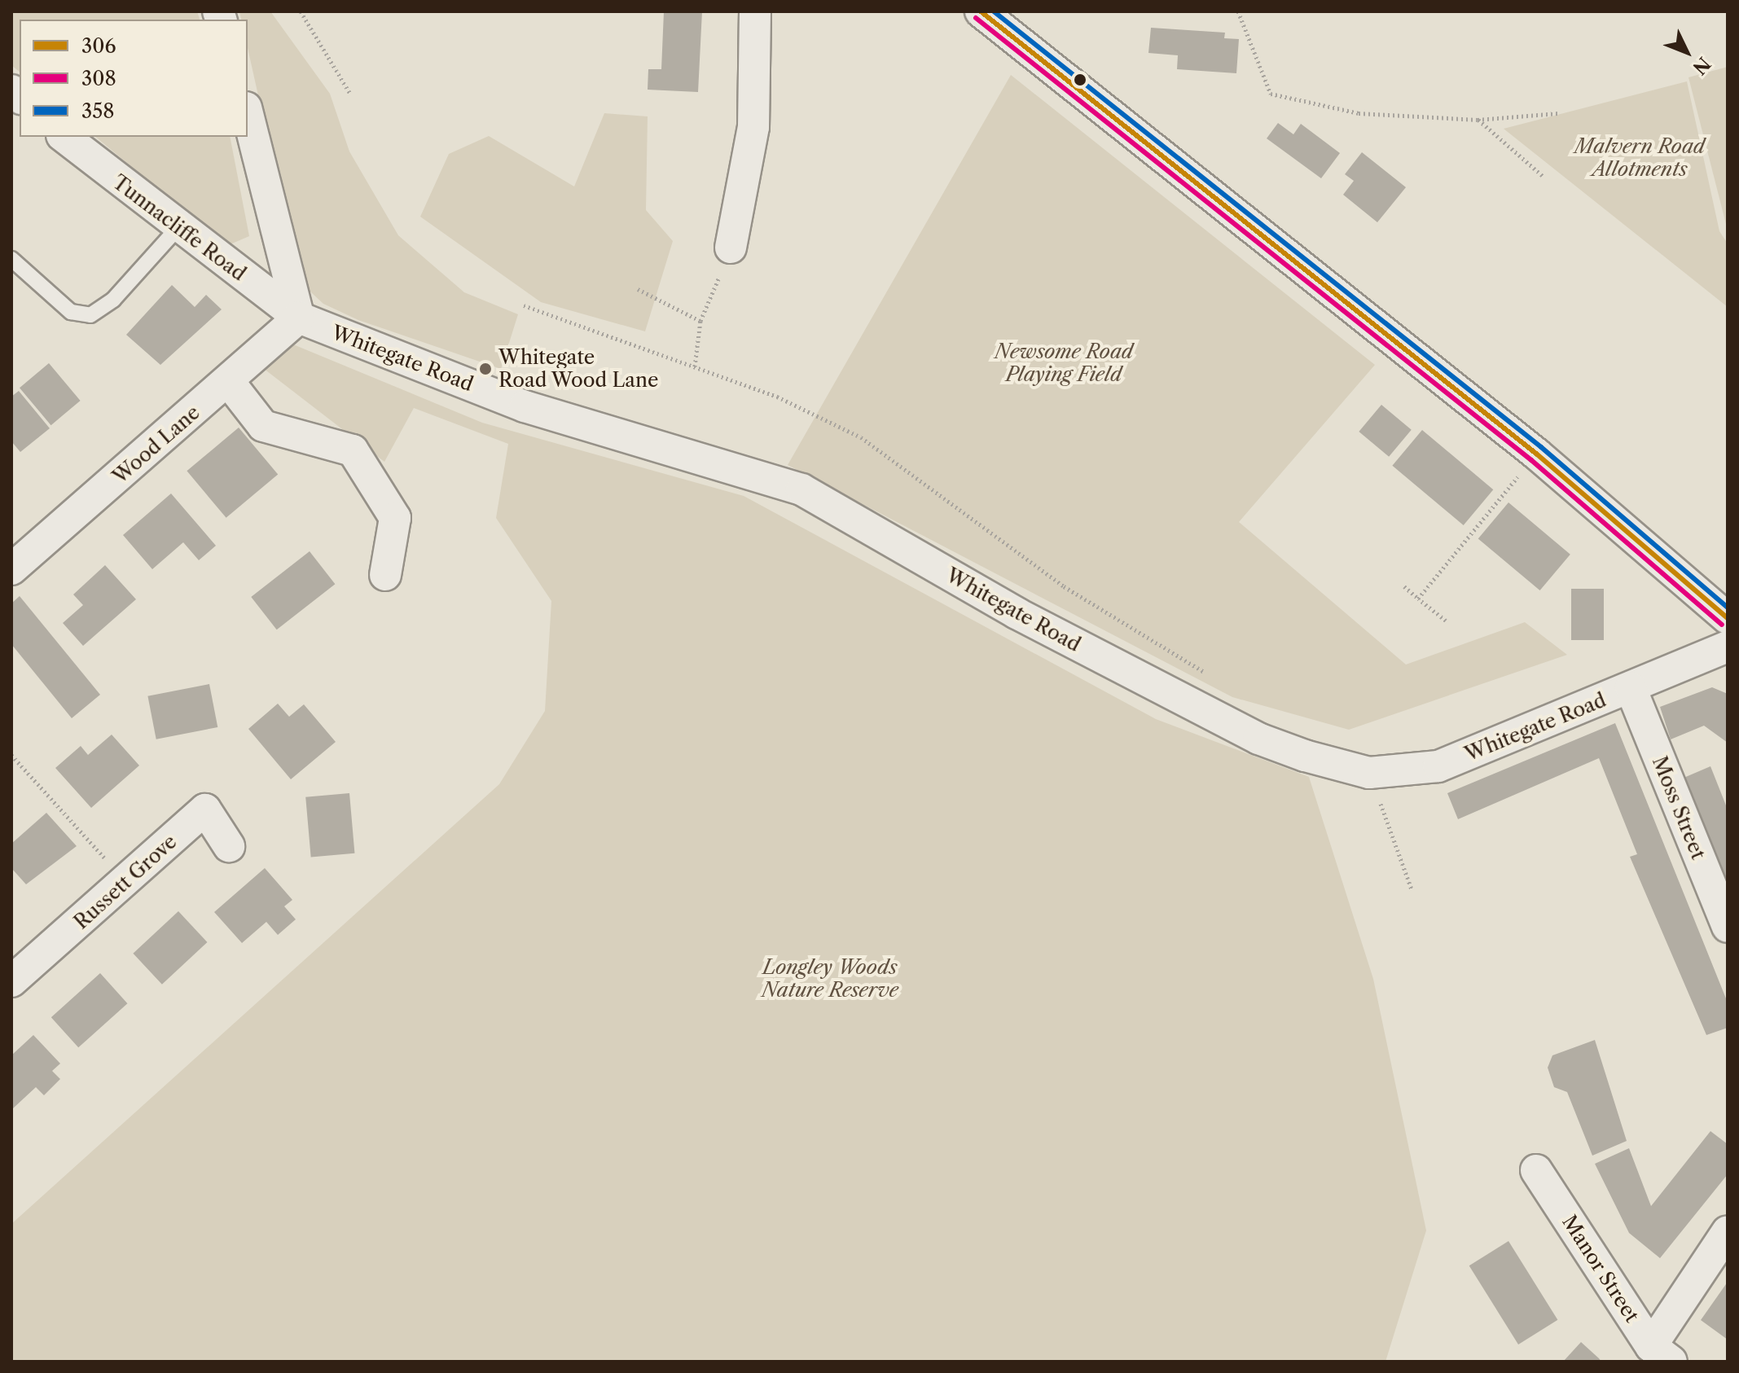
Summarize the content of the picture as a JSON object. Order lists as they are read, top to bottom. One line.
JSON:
{"streets":{"street":["Tunnacliffe Road","Whitegate Road","Wood Lane","Moss Street","Russett Grove","Manor Street"]},"crossings":[["Tunnacliffe Road","Whitegate Road"],["Tunnacliffe Road","Wood Lane"],["Whitegate Road","Wood Lane"],["Whitegate Road","Moss Street"]],"parks":["Malvern Road Allotments","Newsome Road Playing Field","Longley Woods Nature Reserve"],"places":["Whitegate Road Wood Lane"],"lines":["transit line 306","transit line 358","transit line 308"],"legend":["306","308","358"],"north":"bottom right"}
